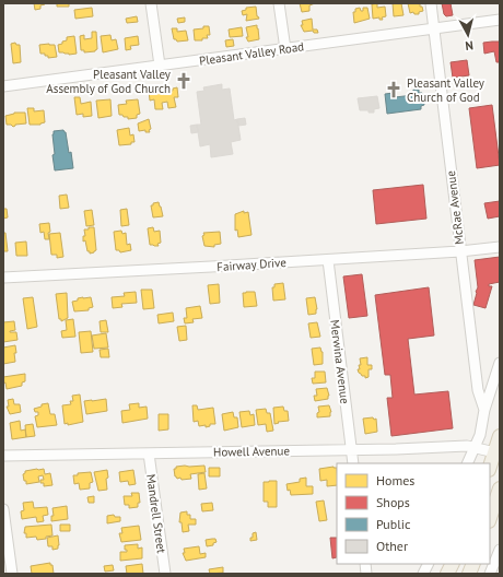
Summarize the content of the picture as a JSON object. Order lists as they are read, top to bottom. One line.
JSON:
{"streets":{"street":["Pleasant Valley Road","McRae Avenue","Fairway Drive","Merwina Avenue","Howell Avenue","Mandrell Street"]},"crossings":[["Pleasant Valley Road","McRae Avenue"],["McRae Avenue","Fairway Drive"],["Fairway Drive","Merwina Avenue"],["Merwina Avenue","Howell Avenue"],["Howell Avenue","Mandrell Street"]],"places":{"church":["Pleasant Valley Assembly of God Church","Pleasant Valley Church of God"]},"legend":["Homes","Shops","Public","Other"],"north":"bottom"}
